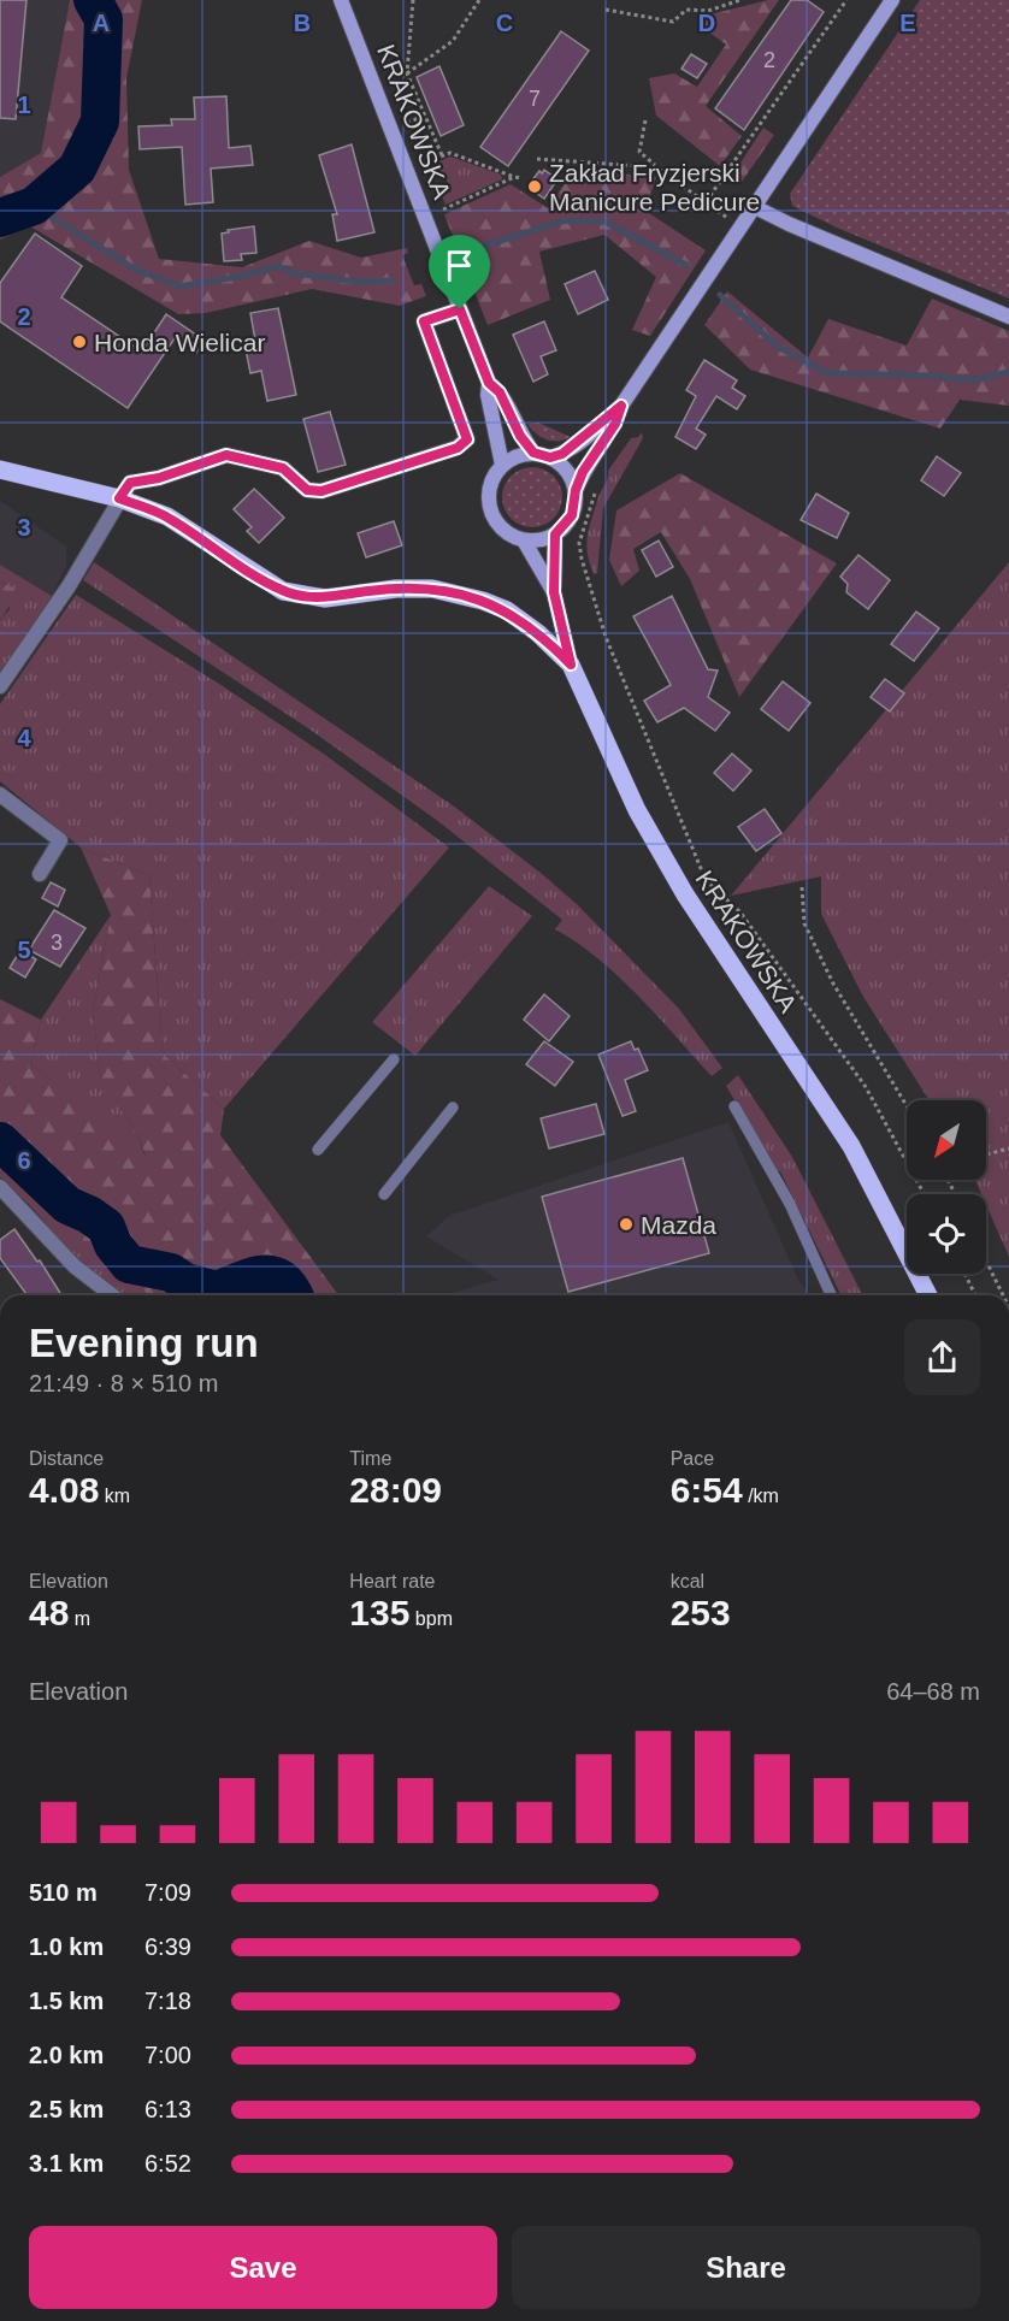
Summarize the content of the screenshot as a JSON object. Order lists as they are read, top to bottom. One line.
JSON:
{"streets":{"main road":["KRAKOWSKA"]},"places":["Zakład Fryzjerski Manicure Pedicure","Honda Wielicar","Mazda"],"house_numbers":["2","7","3"],"north":"bottom left","page":{"heading":["Evening run","21:49 · 8 × 510 m"],"stats":[["Distance","4.08 km"],["Time","28:09"],["Pace","6:54 /km"],["Elevation","48 m"],["Heart rate","135 bpm"],["kcal","253"]],"chart":["Elevation","64–68 m"],"list":[{"name":"510 m","note":"7:09"},{"name":"1.0 km","note":"6:39"},{"name":"1.5 km","note":"7:18"},{"name":"2.0 km","note":"7:00"},{"name":"2.5 km","note":"6:13"},{"name":"3.1 km","note":"6:52"}],"buttons":["Save","Share"]},"grid":{"columns":["A","B","C","D","E"],"rows":["1","2","3","4","5","6"]}}
